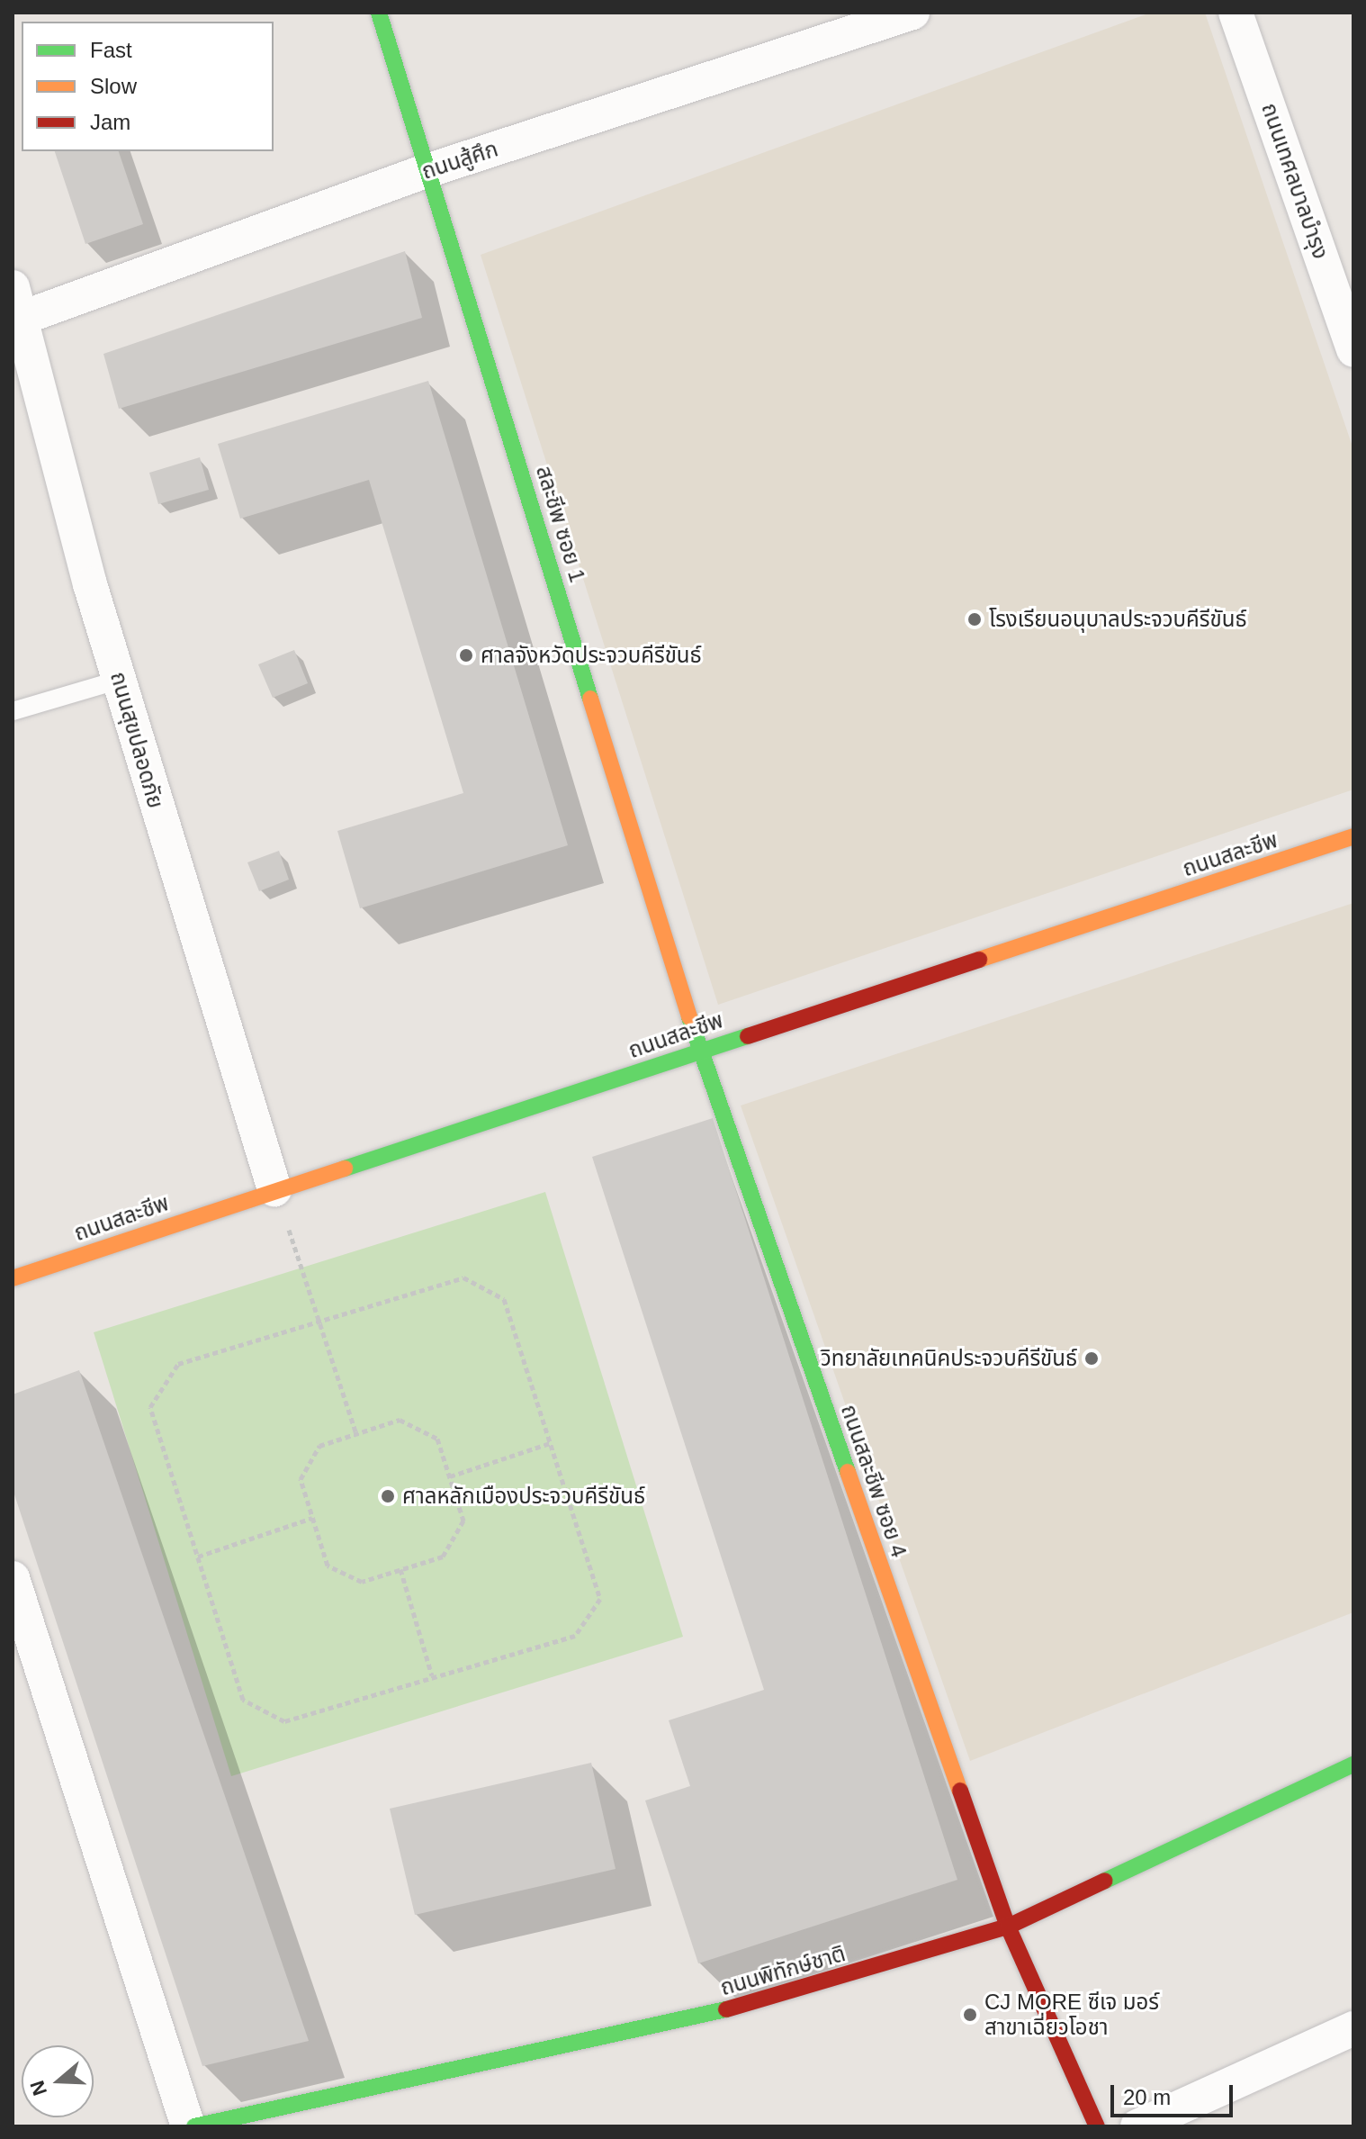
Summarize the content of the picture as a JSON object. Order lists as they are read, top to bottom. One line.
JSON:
{"streets":{"street":["ถนนสู้ศึก","ถนนเทศลบาลบำรุง","สละชีพ ซอย 1","ถนนสุขปลอดภัย","ถนนสละชีพ","ถนนสละชีพ ซอย 4","ถนนพิทักษ์ชาติ"]},"crossings":[["ถนนสู้ศึก","สละชีพ ซอย 1"],["ถนนสู้ศึก","ถนนสุขปลอดภัย"],["สละชีพ ซอย 1","ถนนสละชีพ"],["สละชีพ ซอย 1","ถนนสละชีพ ซอย 4"],["ถนนสุขปลอดภัย","ถนนสละชีพ"],["ถนนสละชีพ","ถนนสละชีพ ซอย 4"],["ถนนสละชีพ ซอย 4","ถนนพิทักษ์ชาติ"]],"places":["โรงเรียนอนุบาลประจวบคีรีขันธ์","ศาลจังหวัดประจวบคีรีขันธ์","วิทยาลัยเทคนิคประจวบคีรีขันธ์","ศาลหลักเมืองประจวบคีรีขันธ์","CJ MORE ซีเจ มอร์ สาขาเฉี่ยวโอชา"],"legend":["Fast","Slow","Jam"],"scale_bar":"20 m","north":"left"}
